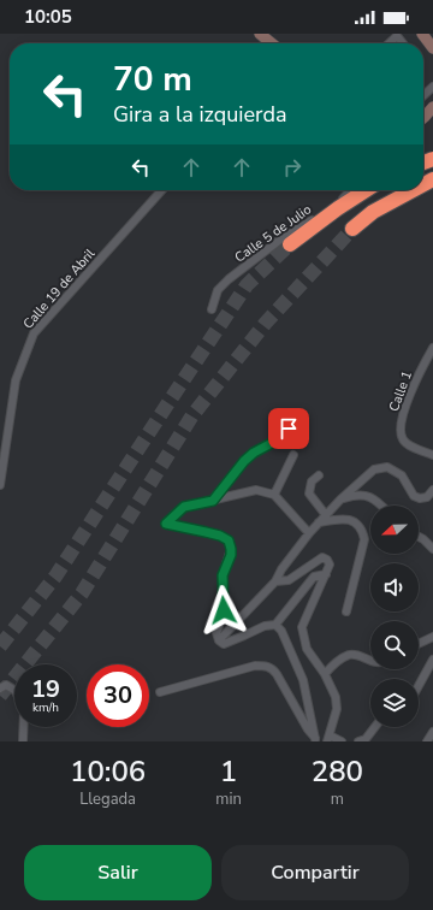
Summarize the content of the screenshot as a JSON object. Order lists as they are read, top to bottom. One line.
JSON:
{"streets":{"street":["Calle 5 de Julio","Calle 19 de Abril","Calle 1"]},"north":"left","page":{"status":"10:05","turn":["70 m","Gira a la izquierda"],"speed":"19 km/h","limit":"30","eta":["10:06","Llegada","1","min","280","m"],"buttons":["Salir","Compartir"]}}
